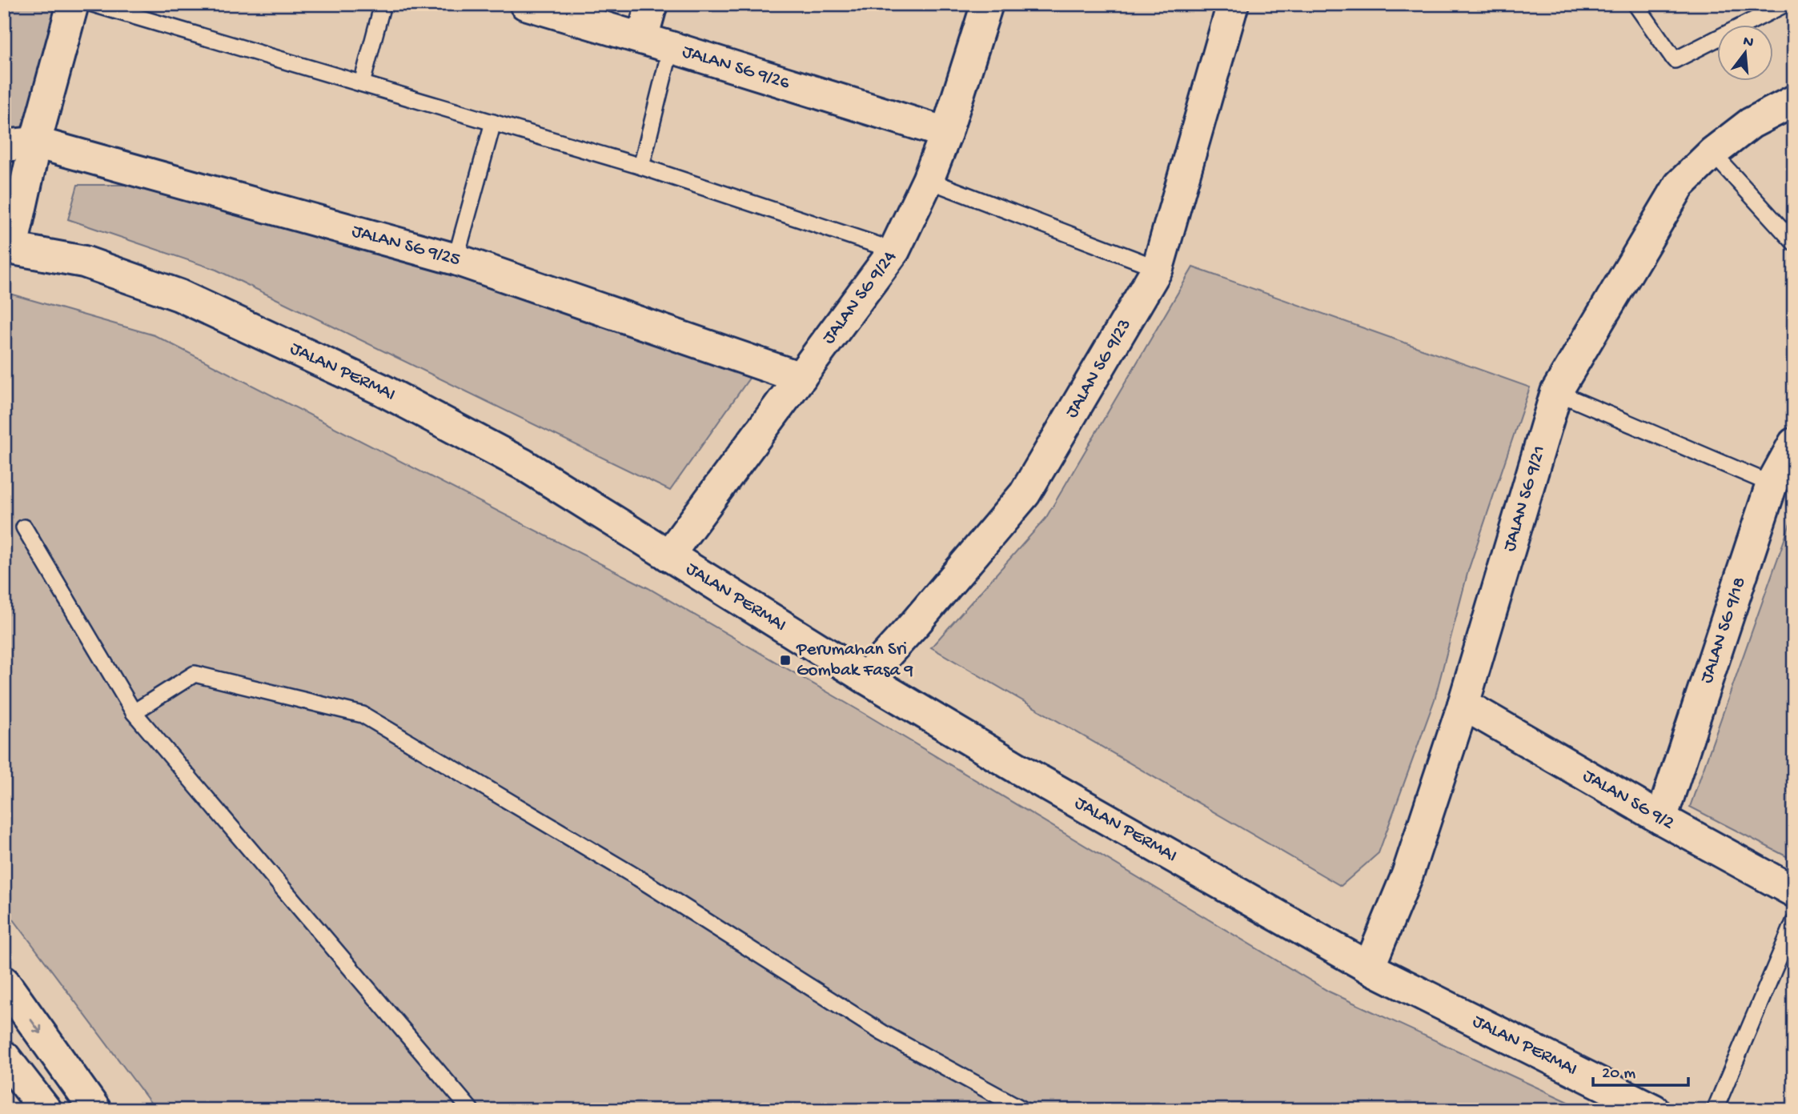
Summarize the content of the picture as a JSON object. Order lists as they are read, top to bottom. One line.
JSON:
{"streets":{"street":["JALAN SG 9/26","JALAN SG 9/25","JALAN SG 9/24","JALAN SG 9/23","JALAN PERMAI","JALAN SG 9/21","JALAN SG 9/18","JALAN SG 9/2"]},"crossings":[["JALAN SG 9/26","JALAN SG 9/24"],["JALAN SG 9/25","JALAN SG 9/24"],["JALAN SG 9/24","JALAN PERMAI"],["JALAN SG 9/23","JALAN PERMAI"],["JALAN PERMAI","JALAN SG 9/21"],["JALAN SG 9/21","JALAN SG 9/2"],["JALAN SG 9/18","JALAN SG 9/2"]],"places":{"transit":["Perumahan Sri Gombak Fasa 9"]},"scale_bar":"20 m","north":"top"}
